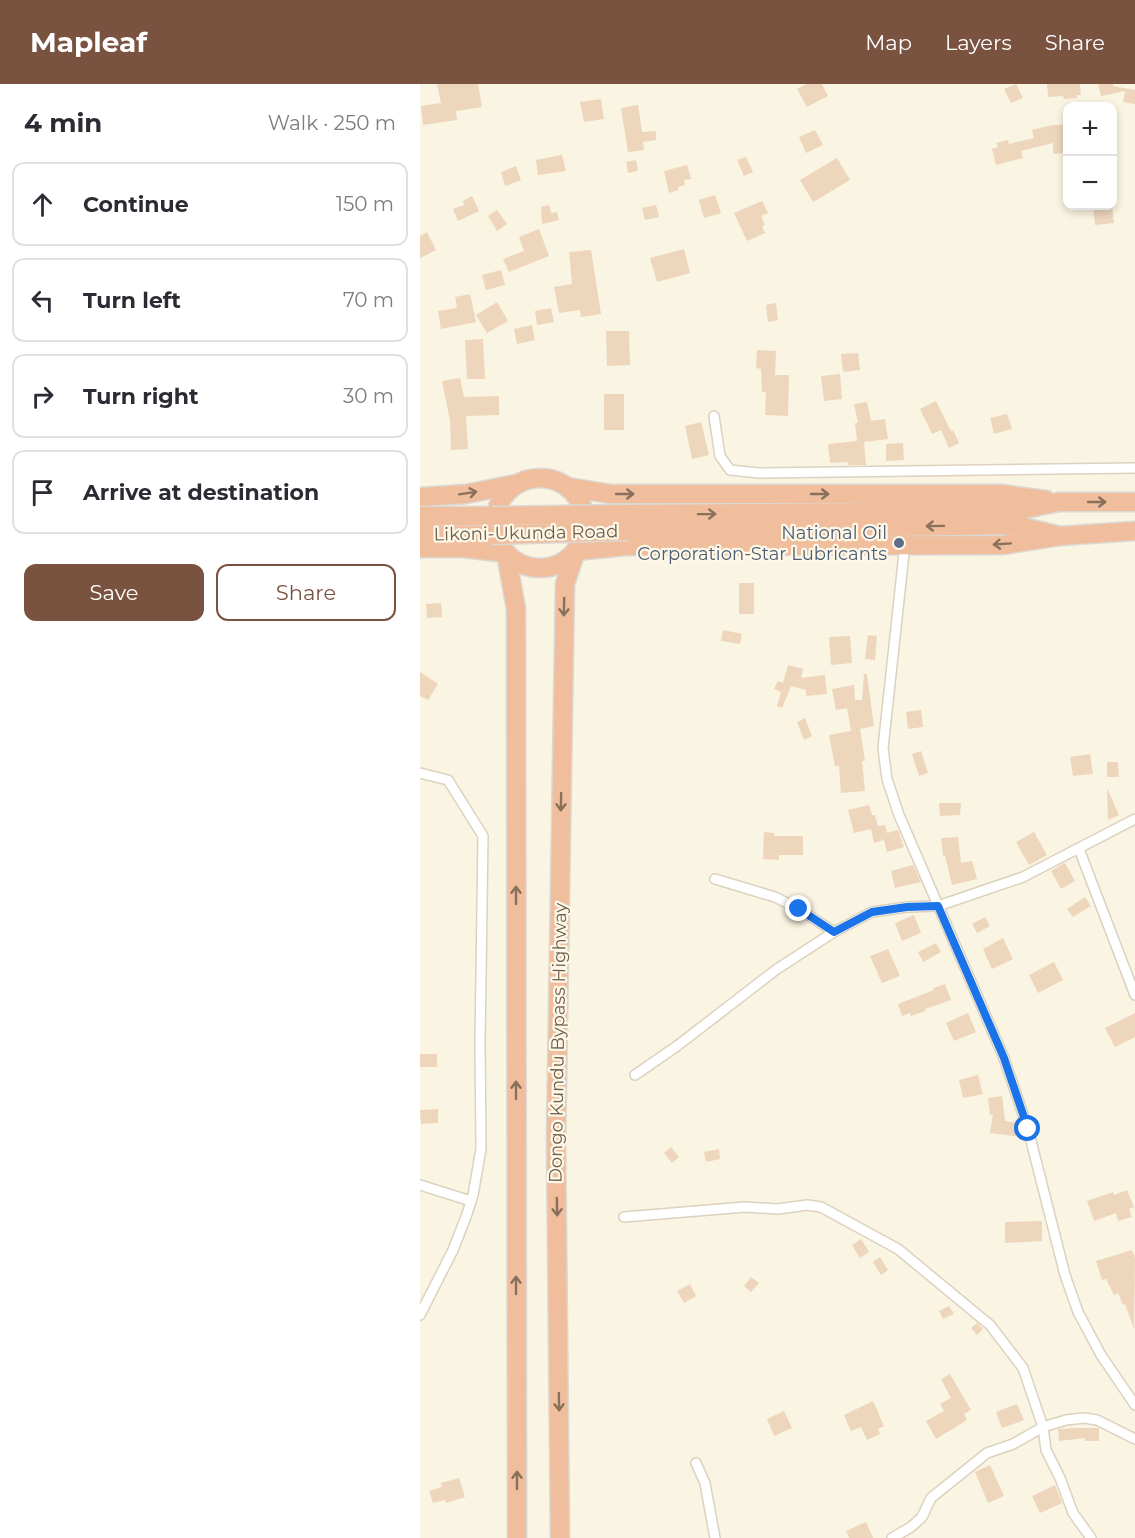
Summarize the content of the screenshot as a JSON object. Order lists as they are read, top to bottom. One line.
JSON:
{"streets":{"highway":["Likoni-Ukunda Road","Dongo Kundu Bypass Highway"]},"places":["National Oil Corporation-Star Lubricants"],"page":{"header":"Mapleaf","nav":["Map","Layers","Share"],"heading":["4 min","Walk · 250 m"],"map_buttons":["+","−"],"list":[["Continue","150 m"],["Turn left","70 m"],["Turn right","30 m"],"Arrive at destination"],"buttons":["Save","Share"]}}
